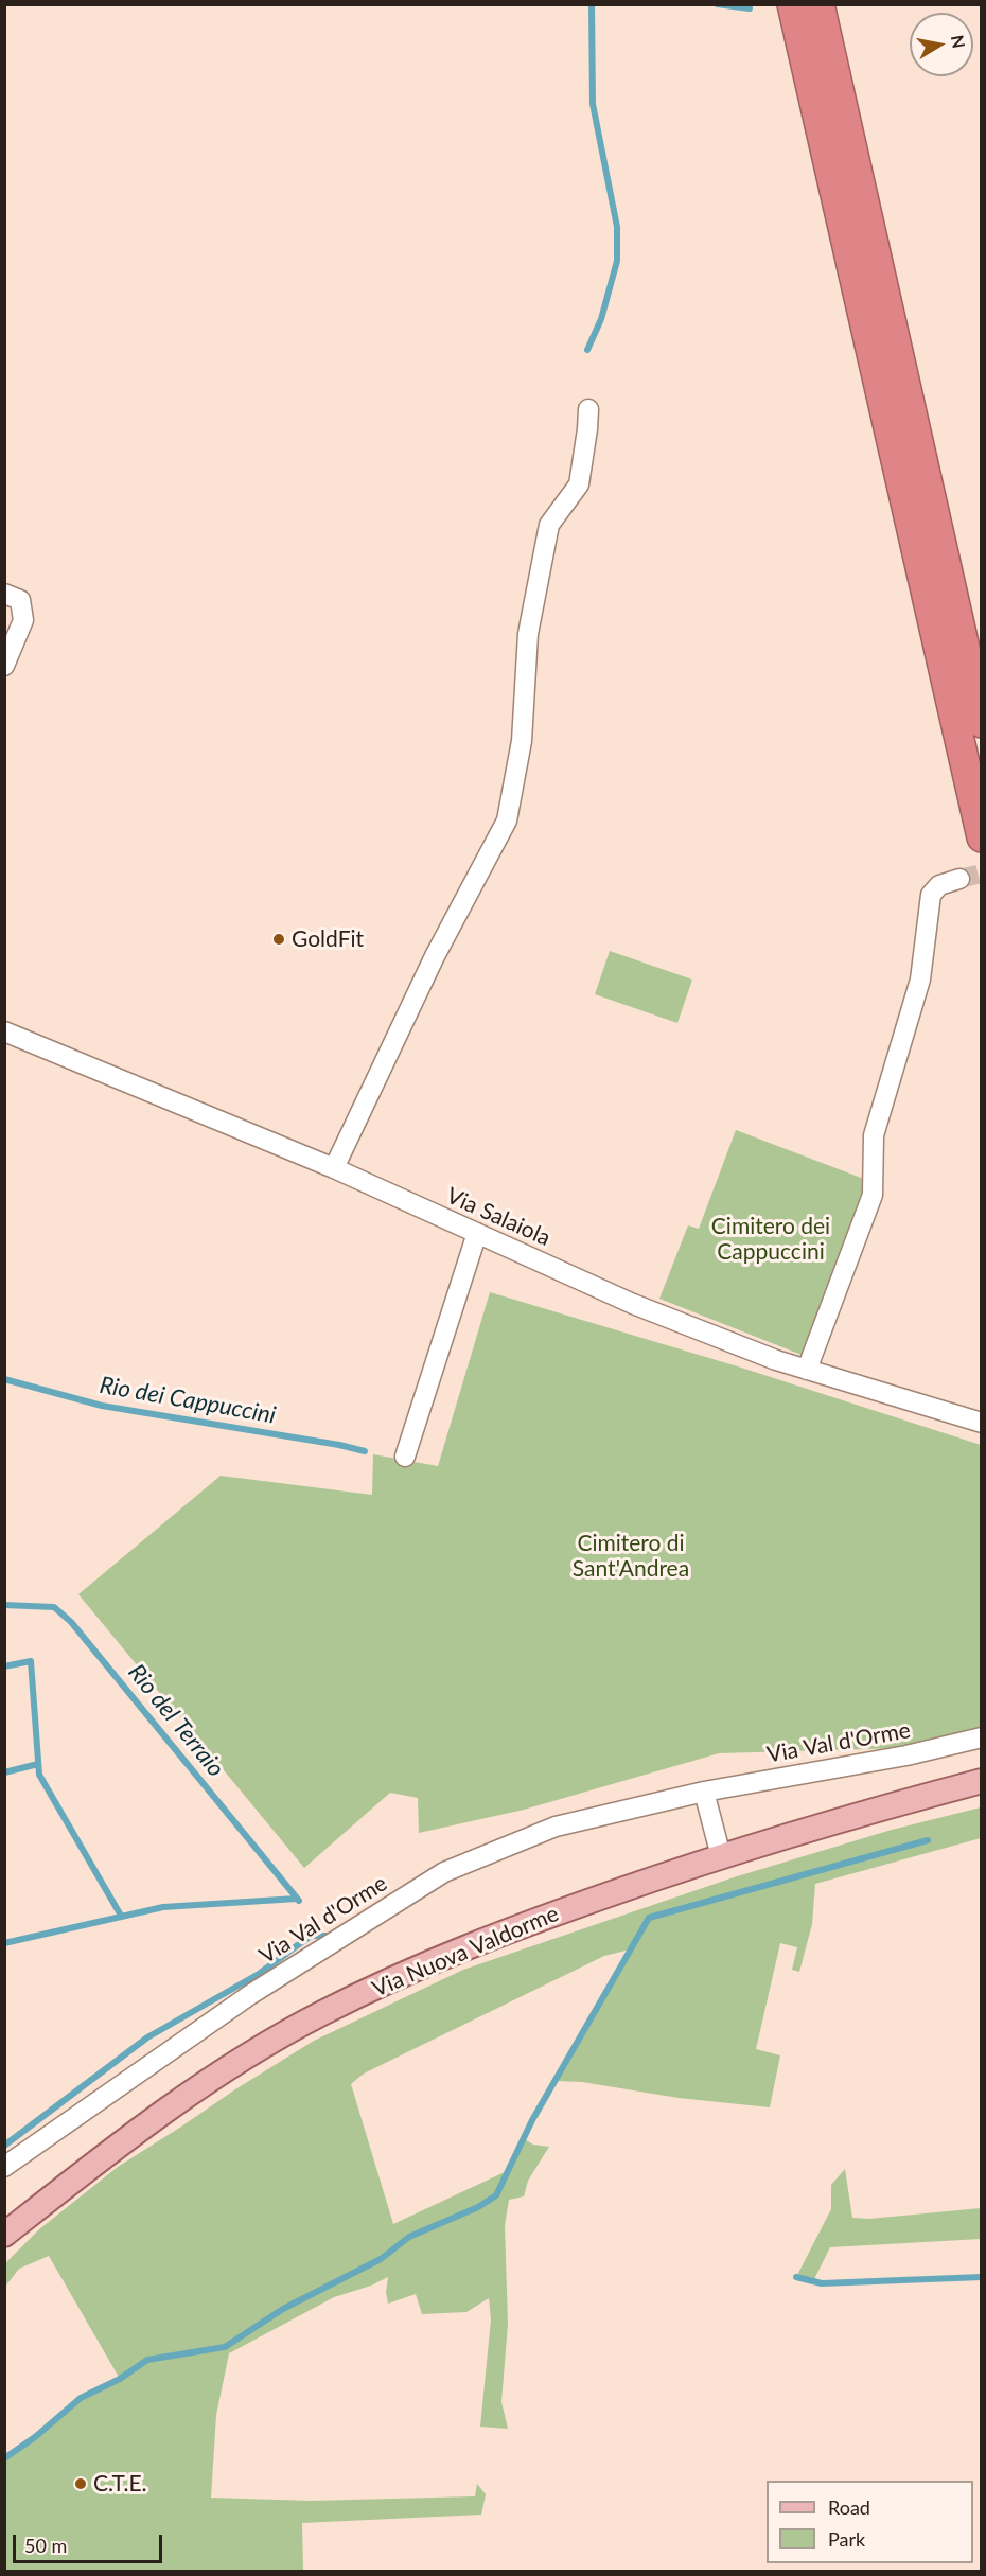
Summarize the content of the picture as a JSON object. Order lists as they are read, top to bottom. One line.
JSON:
{"streets":{"main road":["Via Nuova Valdorme"],"street":["Via Salaiola","Via Val d'Orme"]},"water":["Rio dei Cappuccini","Rio del Terraio"],"parks":["Cimitero dei Cappuccini","Cimitero di Sant'Andrea"],"places":["GoldFit","C.T.E."],"legend":["Road","Park"],"scale_bar":"50 m","north":"right"}
